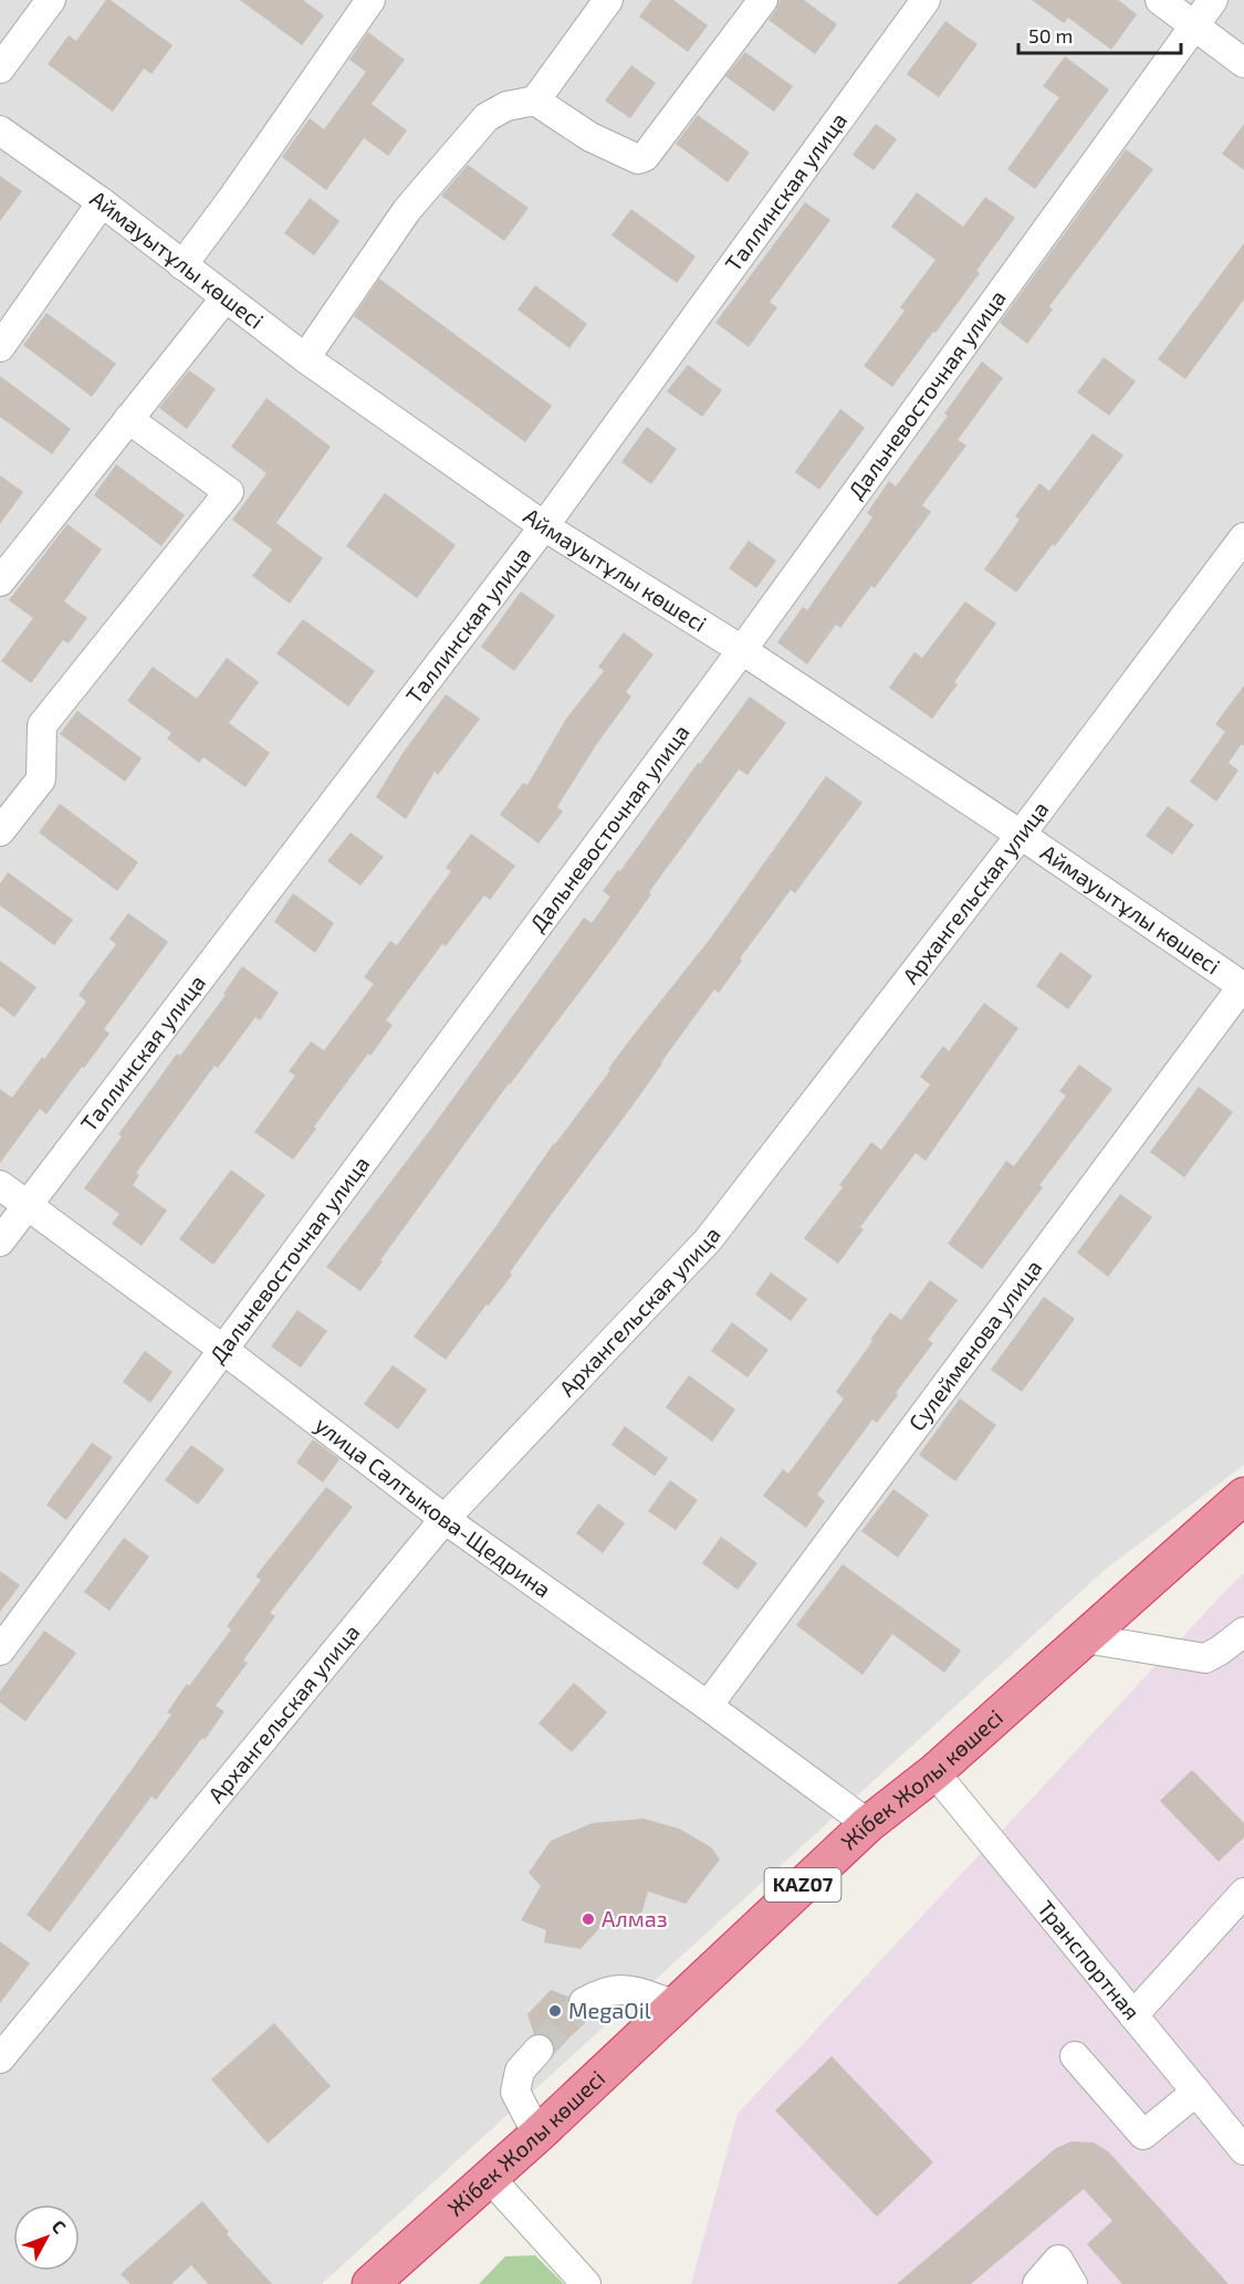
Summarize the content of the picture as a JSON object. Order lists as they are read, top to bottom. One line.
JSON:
{"streets":{"highway":["Жібек Жолы көшесі","KAZ07"],"street":["Таллинская улица","Аймауытұлы көшесі","Дальневосточная улица","Архангельская улица","Сулейменова улица","улица Салтыкова-Щедрина","Транспортная"]},"crossings":[["Таллинская улица","Аймауытұлы көшесі"],["Таллинская улица","улица Салтыкова-Щедрина"],["Аймауытұлы көшесі","Дальневосточная улица"],["Аймауытұлы көшесі","Архангельская улица"],["Аймауытұлы көшесі","Сулейменова улица"],["Дальневосточная улица","улица Салтыкова-Щедрина"],["Архангельская улица","улица Салтыкова-Щедрина"],["Сулейменова улица","улица Салтыкова-Щедрина"],["улица Салтыкова-Щедрина","Жібек Жолы көшесі"],["Жібек Жолы көшесі","Транспортная"]],"places":["Алмаз","MegaOil"],"scale_bar":"50 m","north":"top right"}
